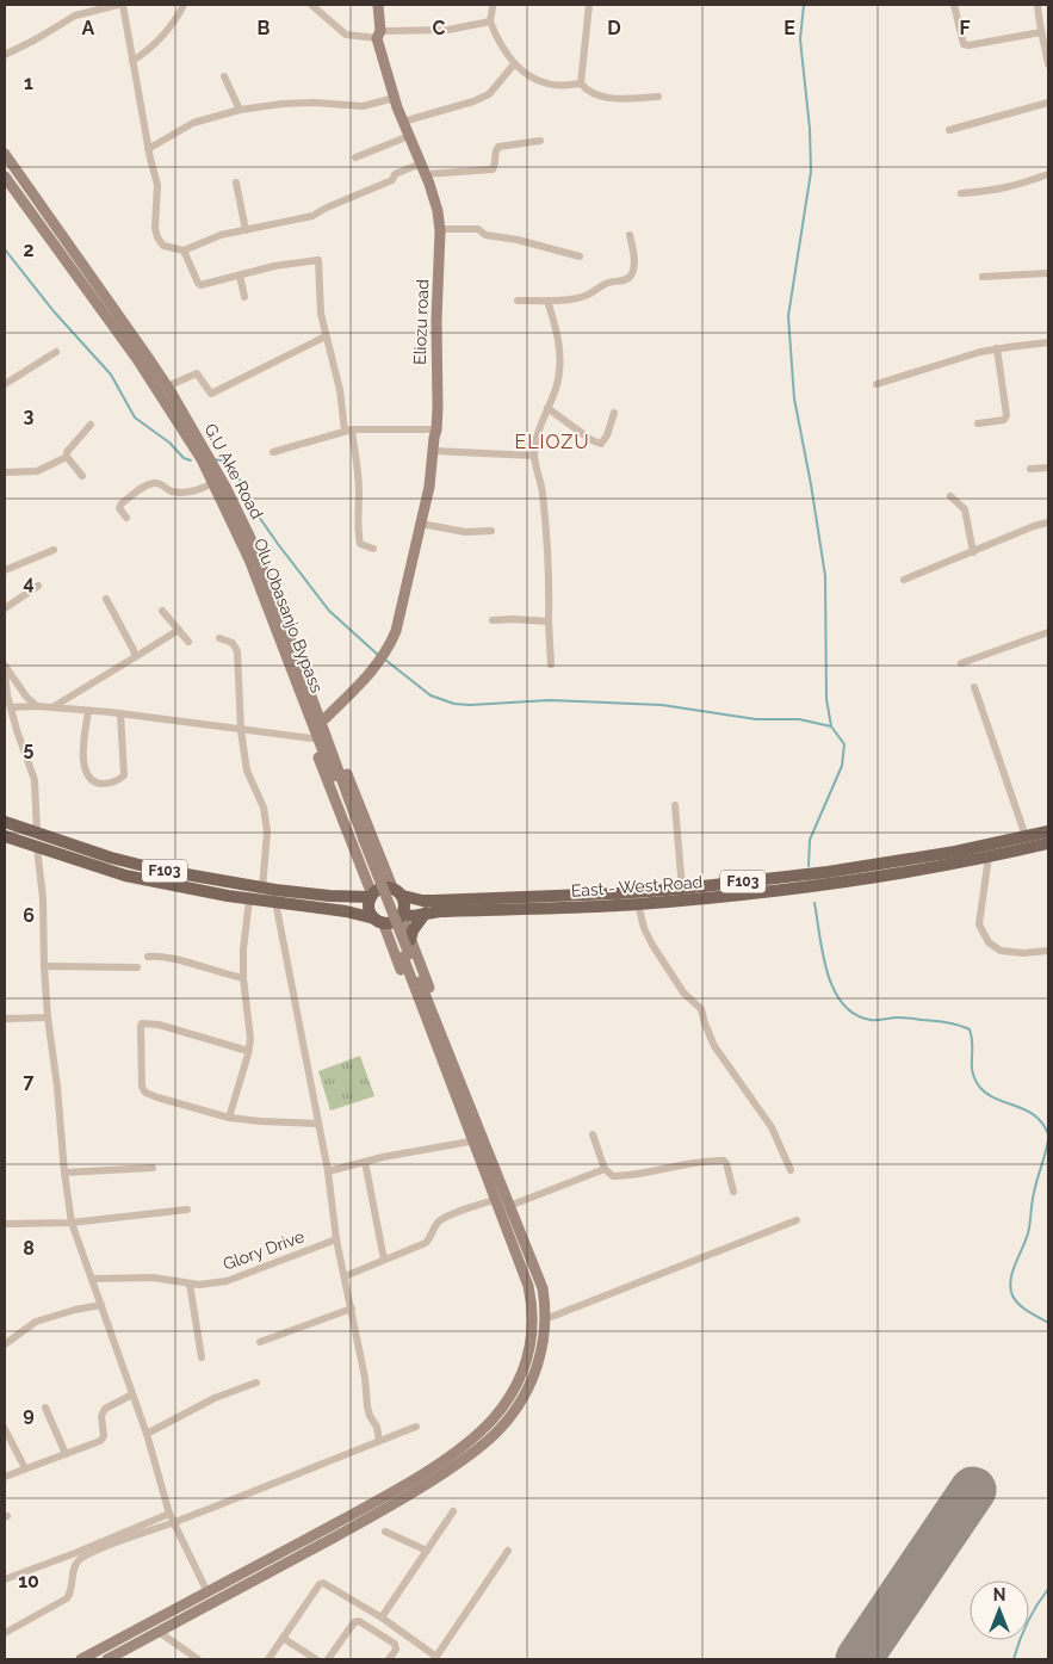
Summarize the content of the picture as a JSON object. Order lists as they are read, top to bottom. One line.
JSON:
{"streets":{"main road":["Eliozu road","G.U Ake Road","Olu Obasanjo Bypass","F103","East - West Road"],"street":["Glory Drive"]},"crossings":[["G.U Ake Road","Olu Obasanjo Bypass"],["F103","East - West Road"]],"districts":["ELIOZU"],"north":"top","grid":{"columns":["A","B","C","D","E","F"],"rows":["1","2","3","4","5","6","7","8","9","10"]}}
